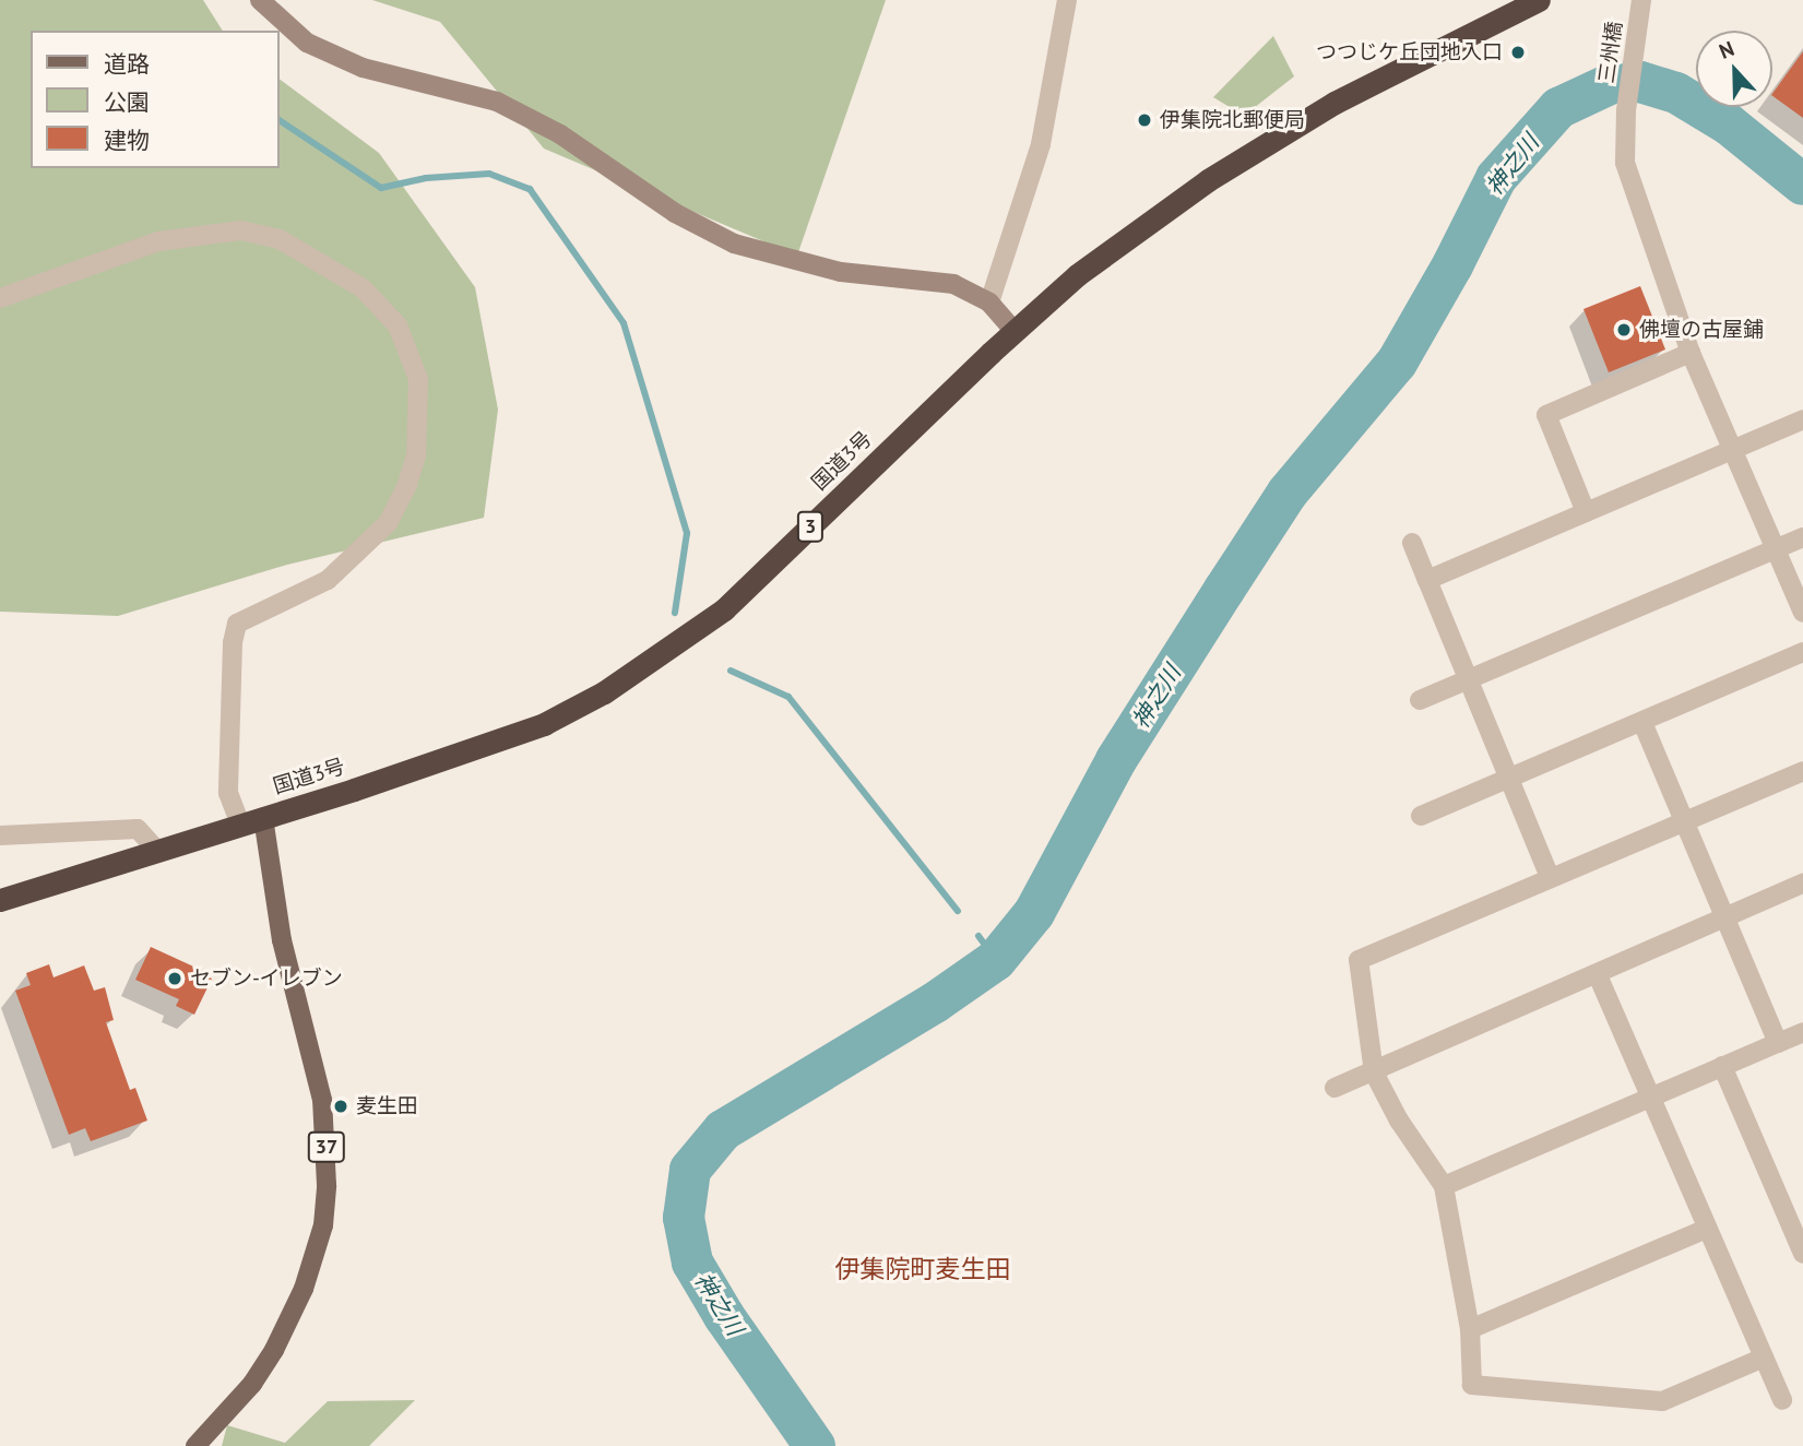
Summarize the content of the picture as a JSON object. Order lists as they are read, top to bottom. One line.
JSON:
{"streets":{"highway":["国道3号","3"],"main road":["37"],"street":["三州橋"]},"crossings":[["国道3号","37"]],"districts":["伊集院町麦生田"],"water":["神之川"],"places":["つつじケ丘団地入口","伊集院北郵便局","佛壇の古屋鋪","セブン-イレブン","麦生田"],"legend":["道路","公園","建物"],"north":"top"}
